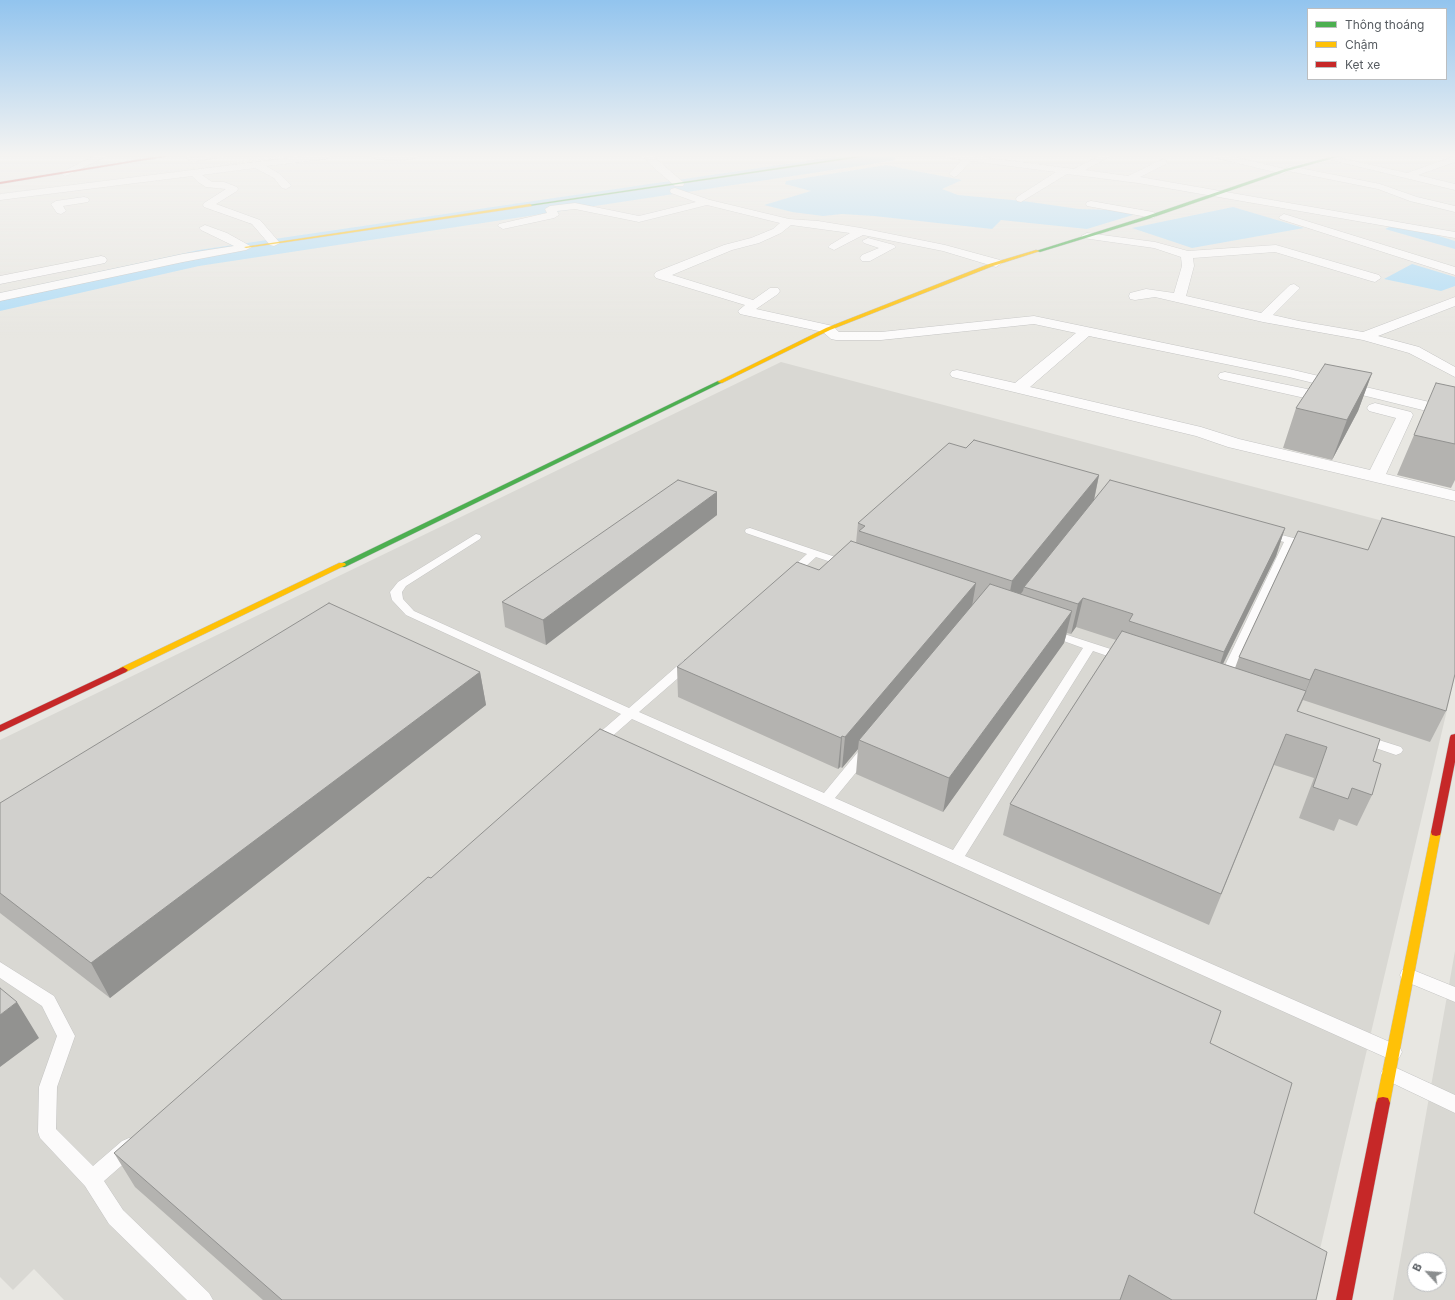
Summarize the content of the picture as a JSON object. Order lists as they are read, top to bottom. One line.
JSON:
{"legend":["Thông thoáng","Chậm","Kẹt xe"],"north":"top left"}
